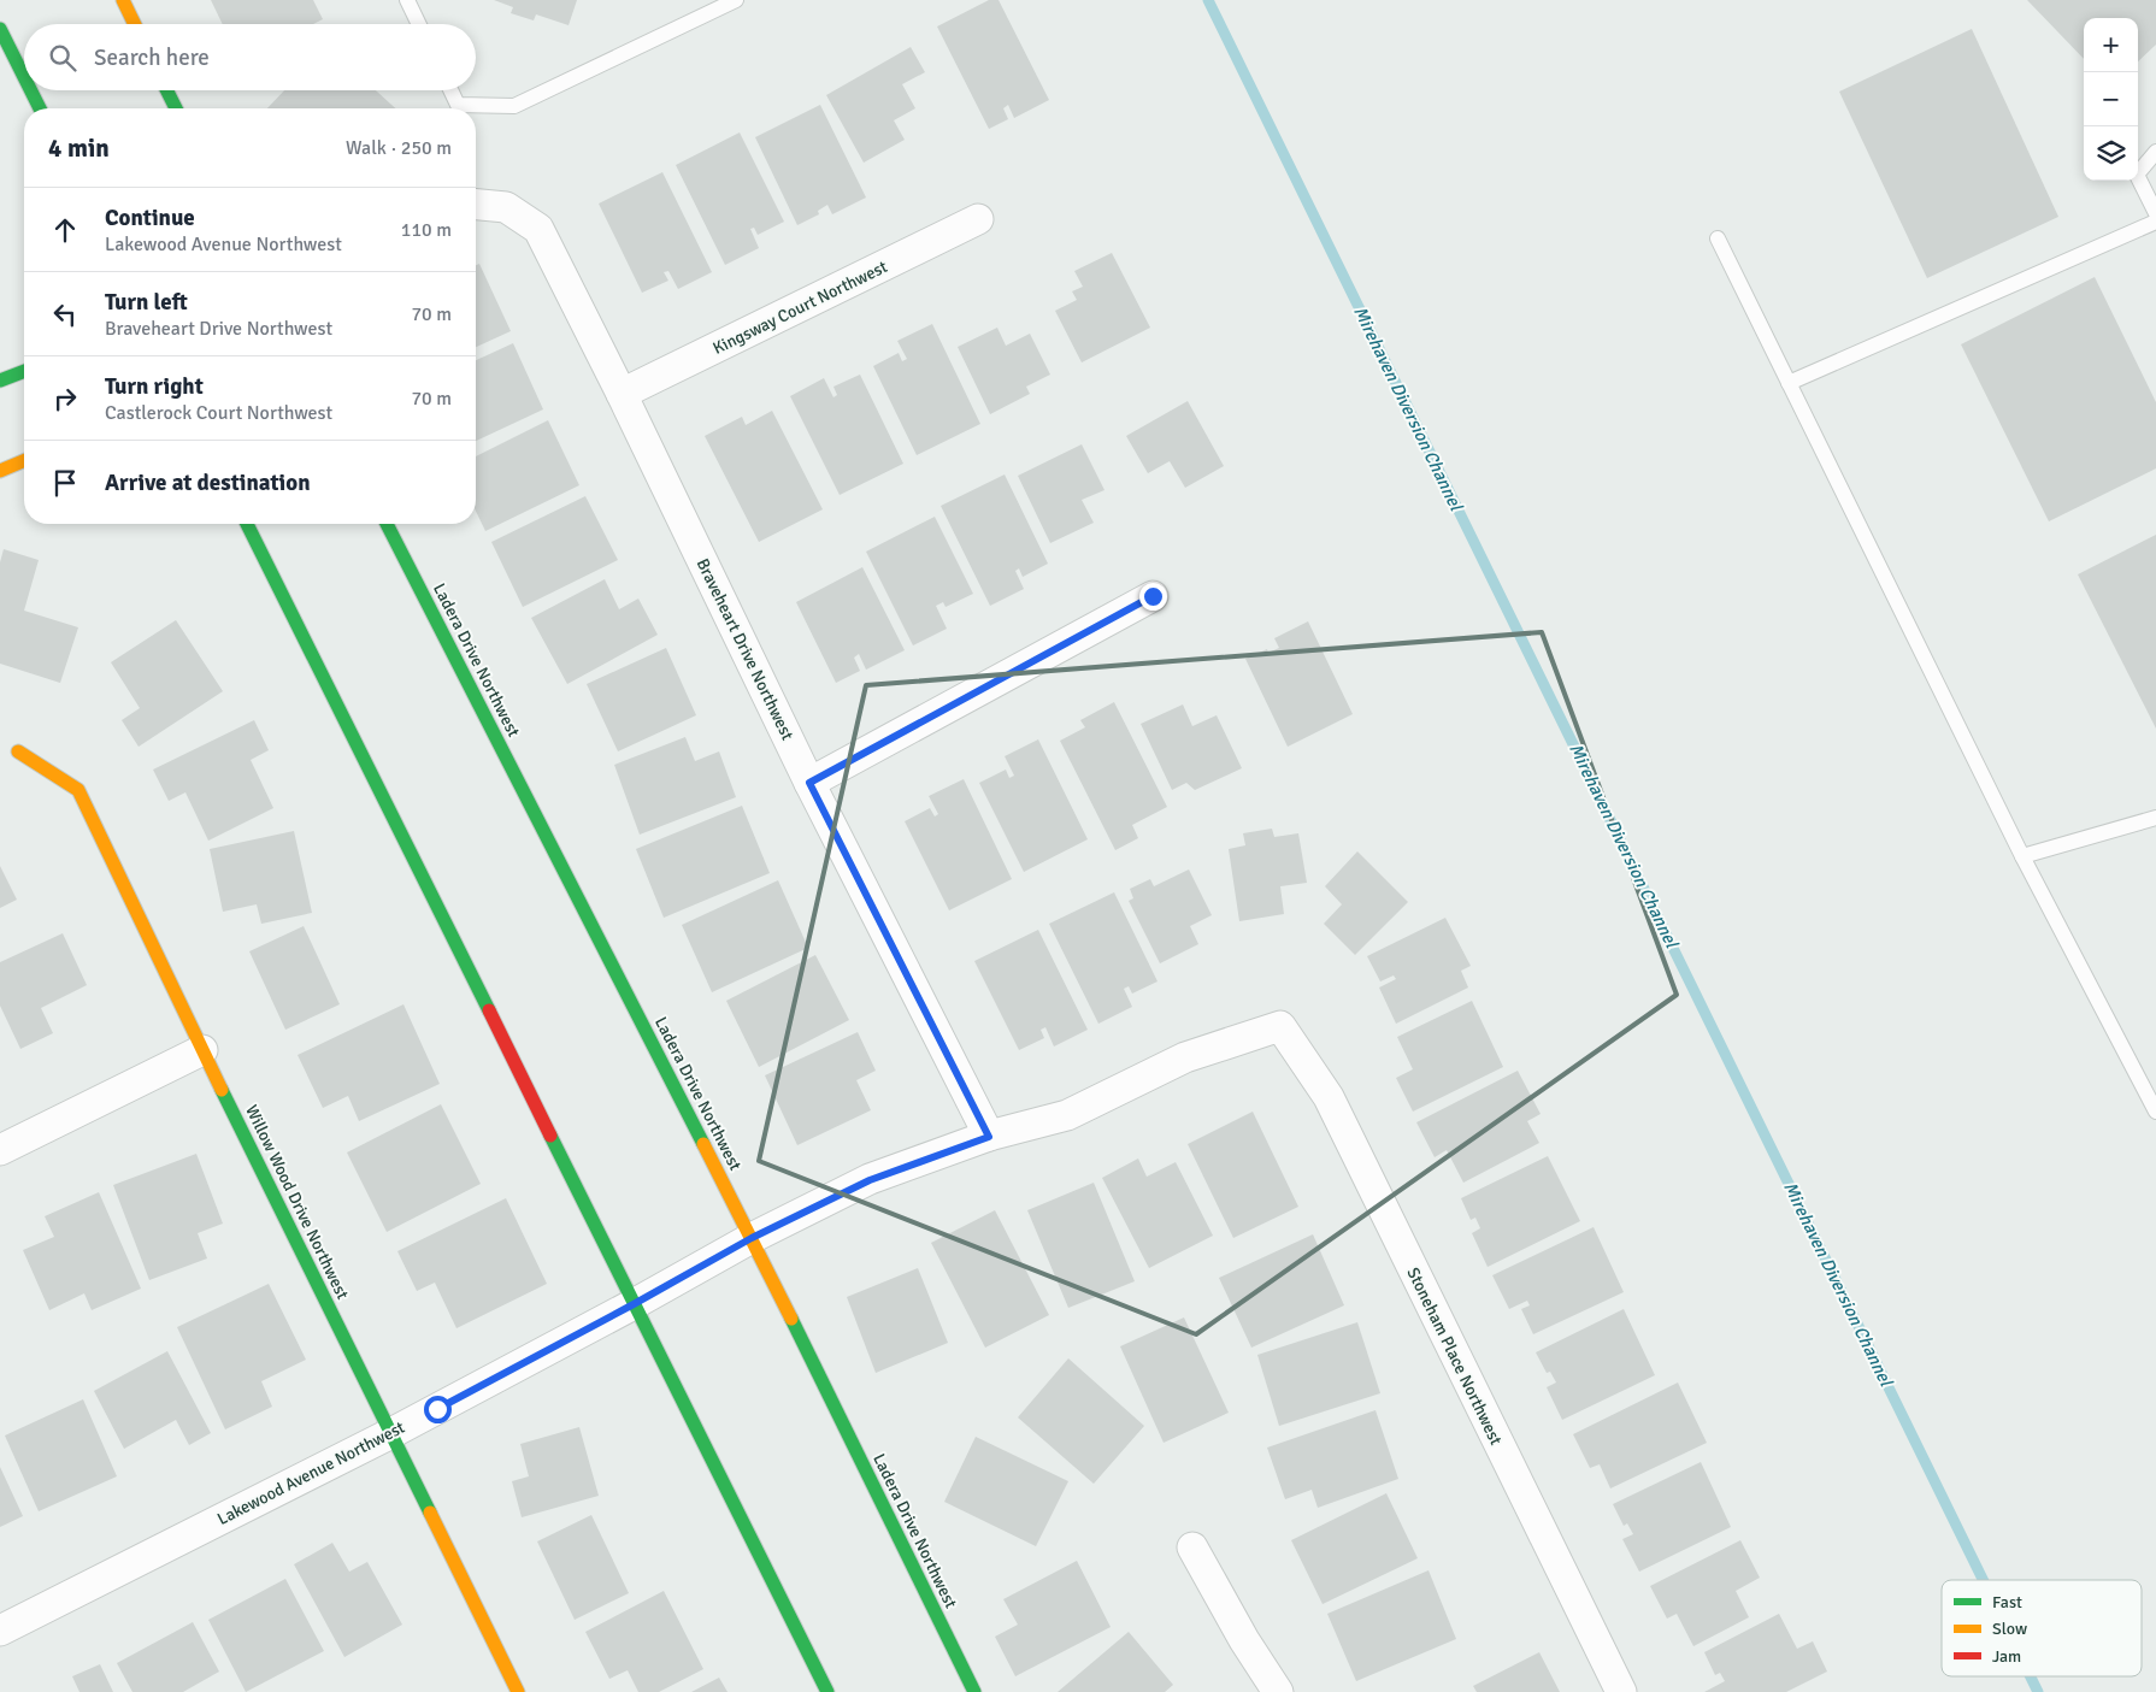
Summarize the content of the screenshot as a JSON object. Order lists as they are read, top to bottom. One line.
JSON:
{"streets":{"main road":["Ladera Drive Northwest","Willow Wood Drive Northwest"],"street":["Kingsway Court Northwest","Braveheart Drive Northwest","Stoneham Place Northwest","Lakewood Avenue Northwest"]},"crossings":[["Kingsway Court Northwest","Braveheart Drive Northwest"],["Braveheart Drive Northwest","Lakewood Avenue Northwest"],["Ladera Drive Northwest","Lakewood Avenue Northwest"],["Willow Wood Drive Northwest","Lakewood Avenue Northwest"],["Stoneham Place Northwest","Lakewood Avenue Northwest"]],"water":["Mirehaven Diversion Channel"],"legend":["Fast","Slow","Jam"],"page":{"map_buttons":["+","−"],"search":"Search here","heading":["4 min","Walk · 250 m"],"list":[["Continue","Lakewood Avenue Northwest","110 m"],["Turn left","Braveheart Drive Northwest","70 m"],["Turn right","Castlerock Court Northwest","70 m"],"Arrive at destination"]}}
